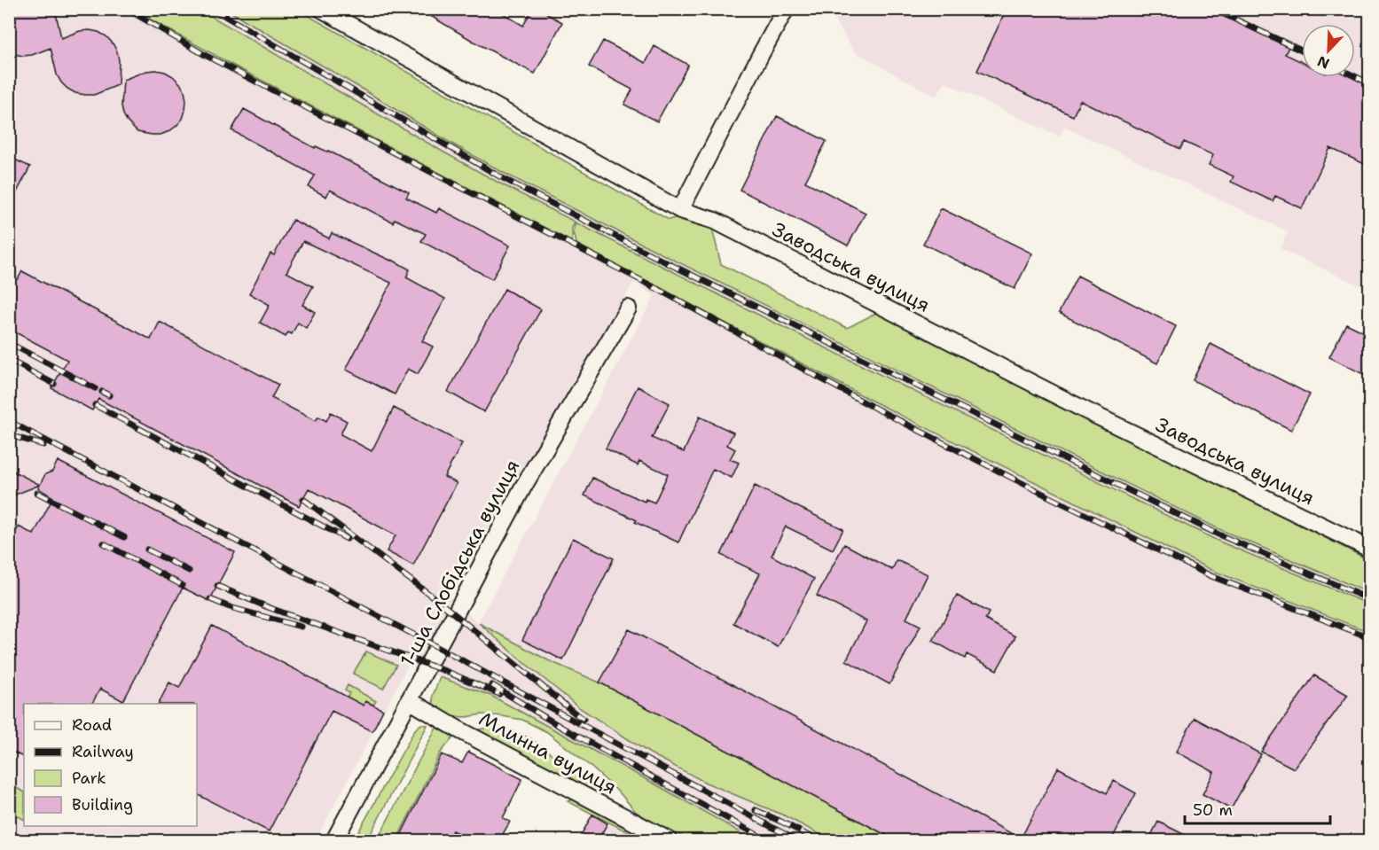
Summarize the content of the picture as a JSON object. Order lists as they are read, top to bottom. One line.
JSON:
{"streets":{"street":["Заводська вулиця","1-ша Слобідська вулиця","Млинна вулиця"]},"crossings":[["1-ша Слобідська вулиця","Млинна вулиця"]],"legend":["Road","Railway","Park","Building"],"scale_bar":"50 m","north":"bottom left"}
